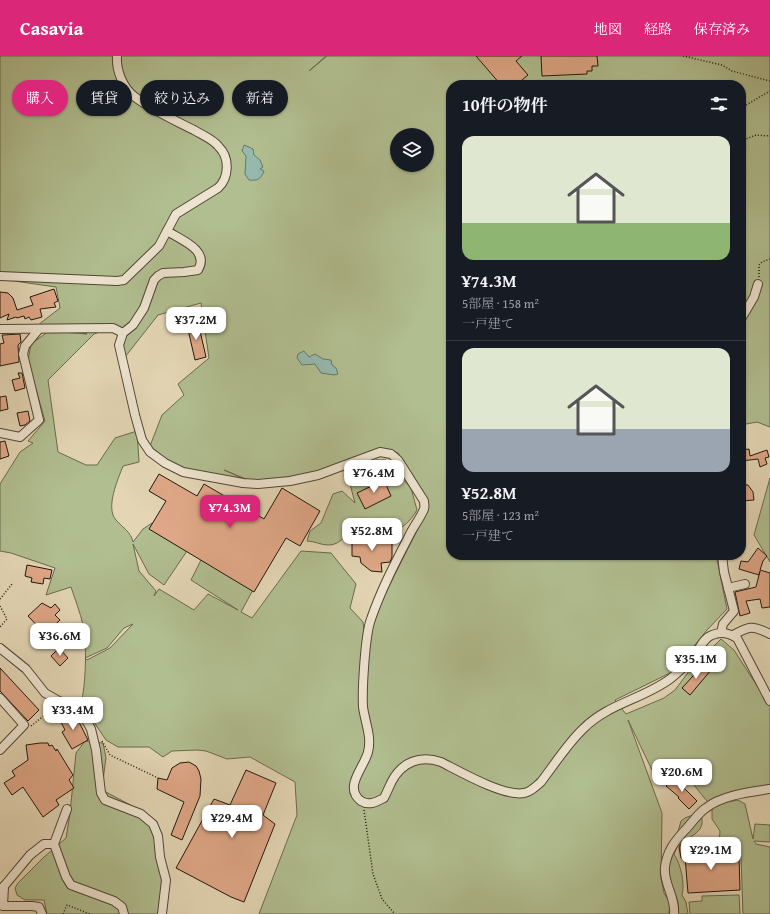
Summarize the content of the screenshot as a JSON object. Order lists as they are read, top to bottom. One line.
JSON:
{"page":{"header":"Casavia","nav":["地図","経路","保存済み"],"chip":["購入","賃貸","絞り込み","新着"],"heading":"10件の物件","list":[{"name":"¥74.3M","note":"5部屋 · 158 m² · 一戸建て"},{"name":"¥52.8M","note":"5部屋 · 123 m² · 一戸建て"}],"price":["¥37.2M","¥76.4M","¥74.3M","¥52.8M","¥36.6M","¥35.1M","¥33.4M","¥20.6M","¥29.4M","¥29.1M"]}}
